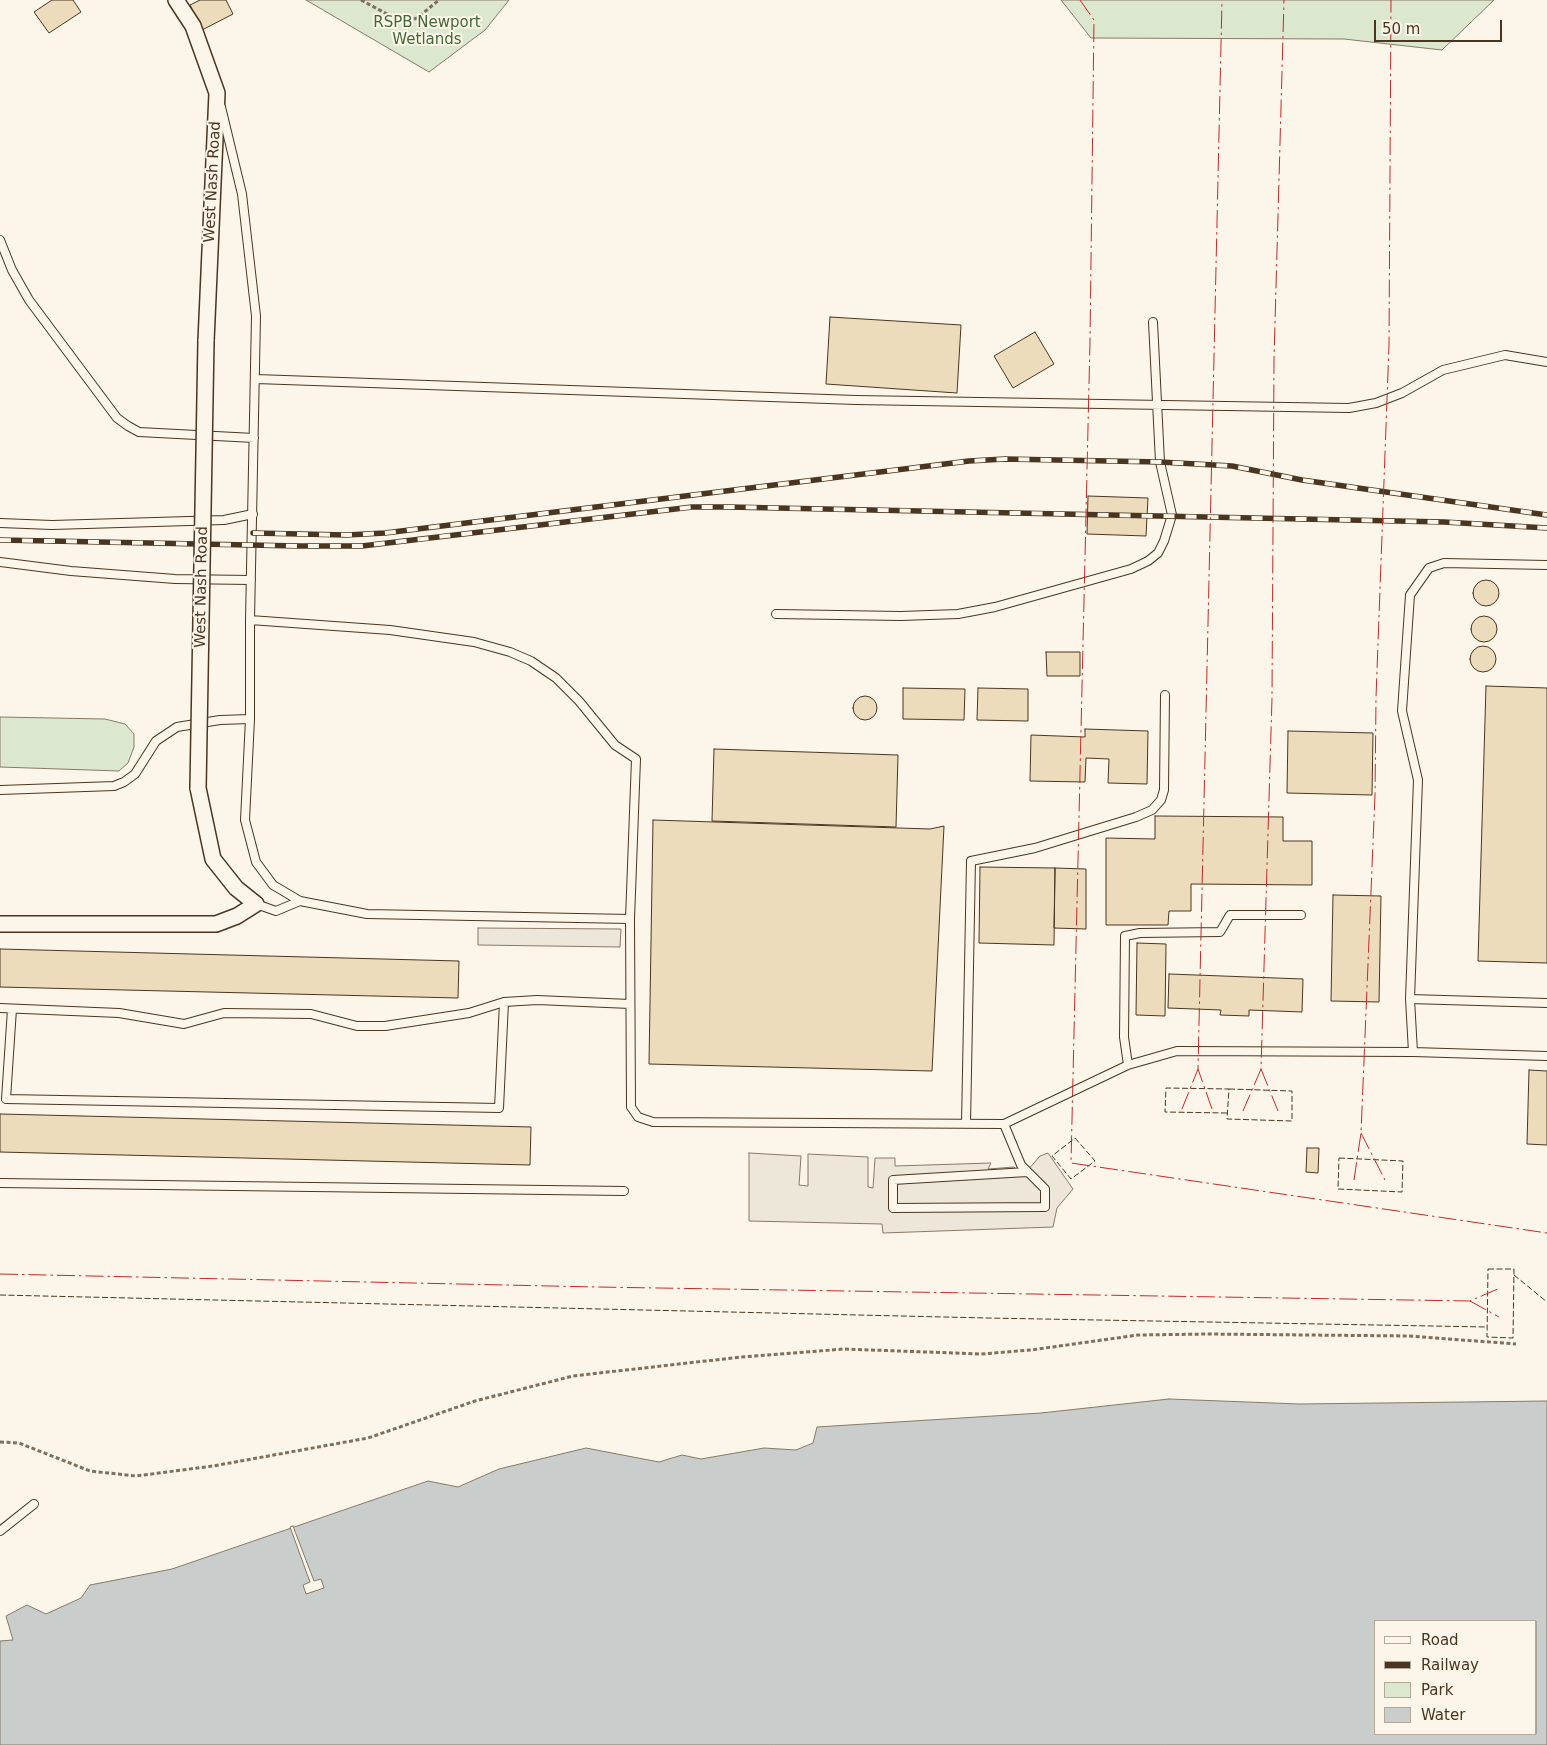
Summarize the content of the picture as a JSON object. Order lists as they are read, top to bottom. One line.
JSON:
{"streets":{"street":["West Nash Road"]},"parks":["RSPB Newport Wetlands"],"legend":["Road","Railway","Park","Water"],"scale_bar":"50 m"}
